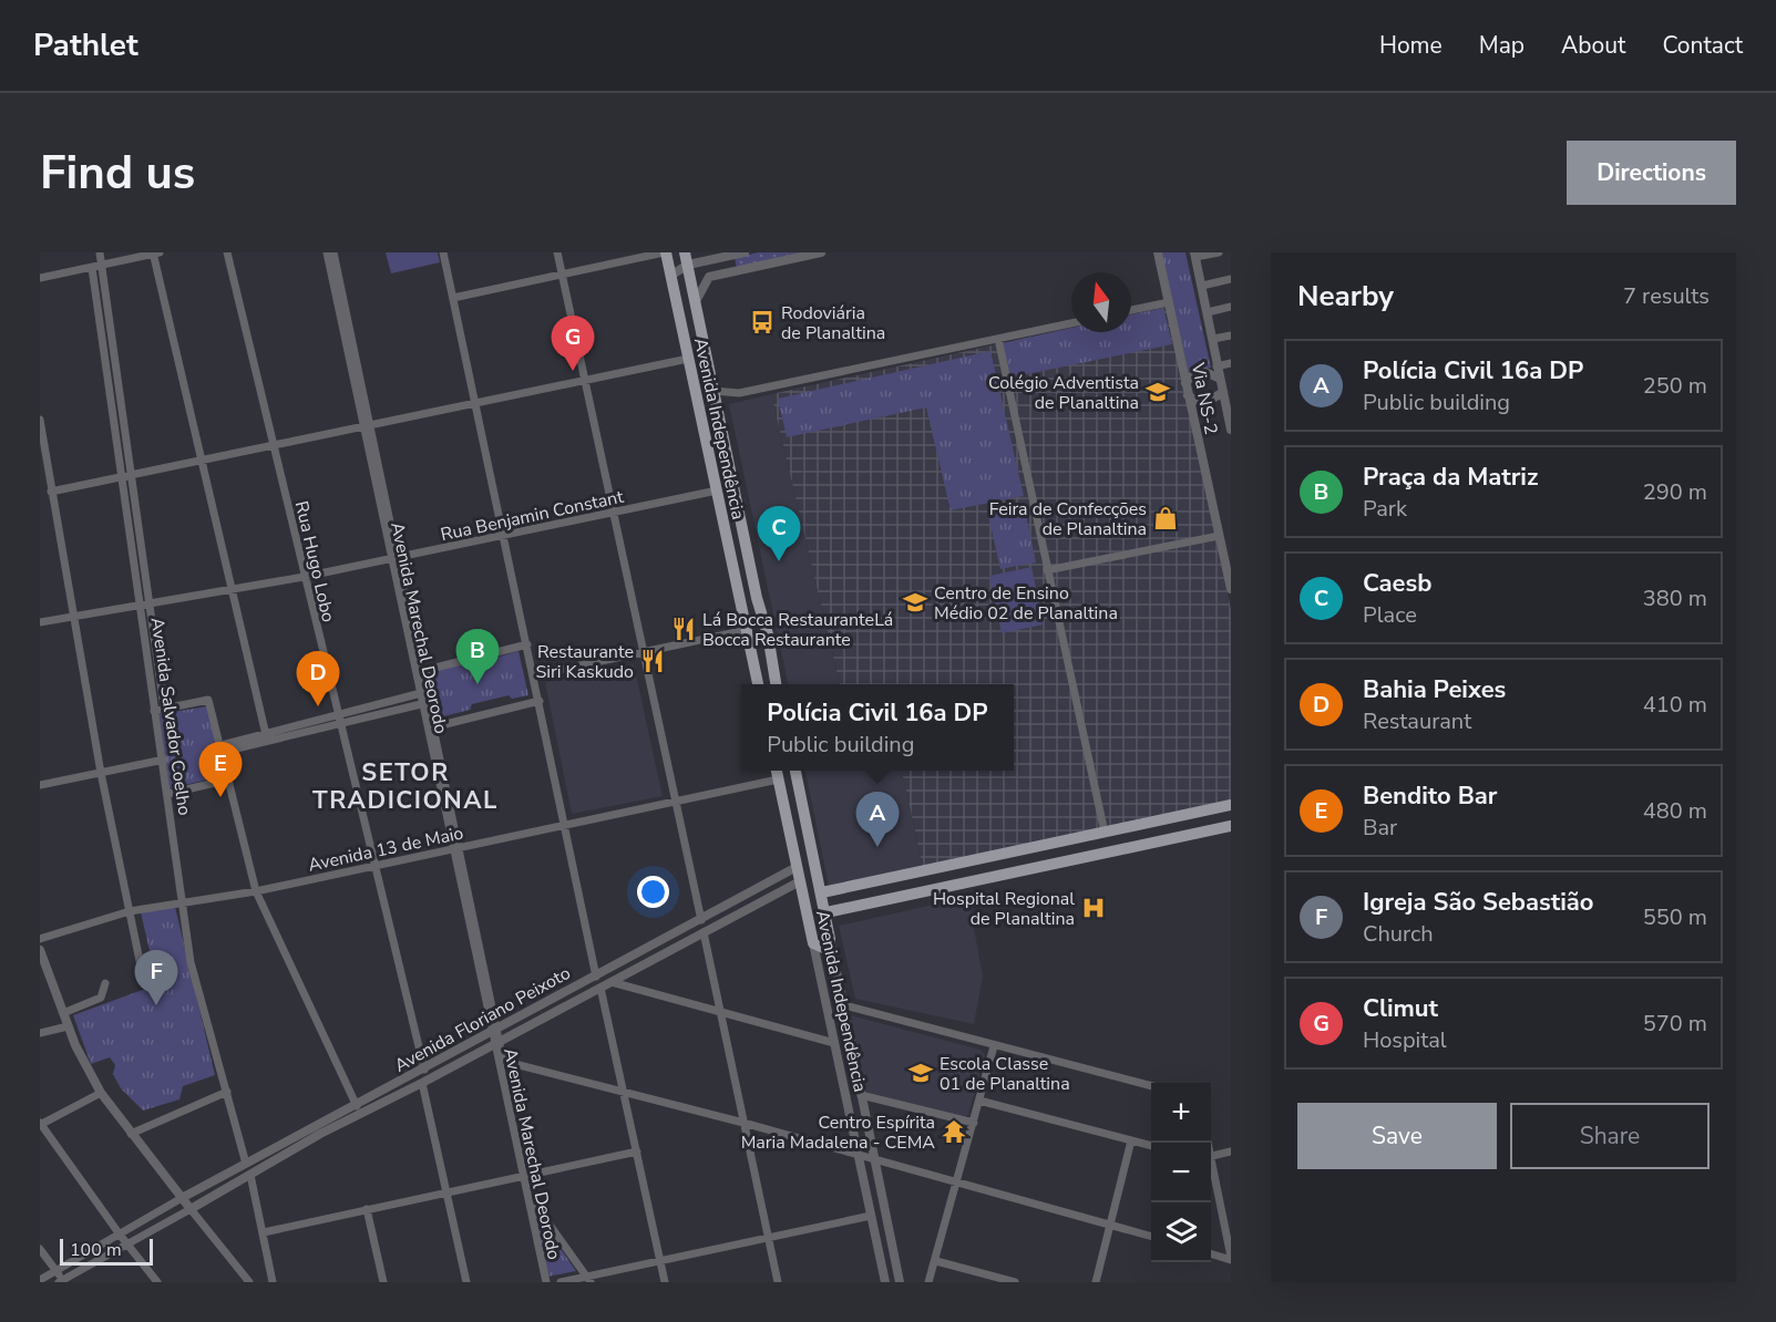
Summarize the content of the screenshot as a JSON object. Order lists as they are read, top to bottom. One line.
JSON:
{"streets":{"main road":["Avenida Independência"],"street":["Via NS-2","Rua Benjamin Constant","Rua Hugo Lobo","Avenida Marechal Deorodo","Avenida Salvador Coelho","Avenida 13 de Maio","Avenida Floriano Peixoto"]},"crossings":[["Avenida Independência","Rua Benjamin Constant"],["Avenida Independência","Avenida 13 de Maio"],["Avenida Independência","Avenida Floriano Peixoto"],["Rua Benjamin Constant","Rua Hugo Lobo"],["Rua Benjamin Constant","Avenida Marechal Deorodo"],["Rua Benjamin Constant","Avenida Salvador Coelho"],["Rua Hugo Lobo","Avenida 13 de Maio"],["Rua Hugo Lobo","Avenida Floriano Peixoto"],["Avenida Marechal Deorodo","Avenida 13 de Maio"],["Avenida Marechal Deorodo","Avenida Floriano Peixoto"],["Avenida Salvador Coelho","Avenida 13 de Maio"],["Avenida Salvador Coelho","Avenida Floriano Peixoto"]],"districts":["SETOR TRADICIONAL"],"places":{"bus stop":["Rodoviária de Planaltina"],"school or university":["Colégio Adventista de Planaltina","Centro de Ensino Médio 02 de Planaltina","Escola Classe 01 de Planaltina"],"shop":["Feira de Confecções de Planaltina"],"restaurant":["Lá Bocca RestauranteLá Bocca Restaurante","Restaurante Siri Kaskudo"],"hospital":["Hospital Regional de Planaltina"],"temple":["Centro Espírita Maria Madalena - CEMA"]},"scale_bar":"100 m","north":"top","page":{"header":"Pathlet","nav":["Home","Map","About","Contact"],"buttons":["Directions",["Save","Share"]],"title":"Find us","heading":["Nearby","7 results"],"pins":["G","C","B","D","E","A","F"],"list":[{"mark":"A","name":"Polícia Civil 16a DP","note":"Public building","value":"250 m"},{"mark":"B","name":"Praça da Matriz","note":"Park","value":"290 m"},{"mark":"C","name":"Caesb","note":"Place","value":"380 m"},{"mark":"D","name":"Bahia Peixes","note":"Restaurant","value":"410 m"},{"mark":"E","name":"Bendito Bar","note":"Bar","value":"480 m"},{"mark":"F","name":"Igreja São Sebastião","note":"Church","value":"550 m"},{"mark":"G","name":"Climut","note":"Hospital","value":"570 m"}],"popup":["Polícia Civil 16a DP","Public building"],"map_buttons":["+","−"],"scale":"100 m"}}
